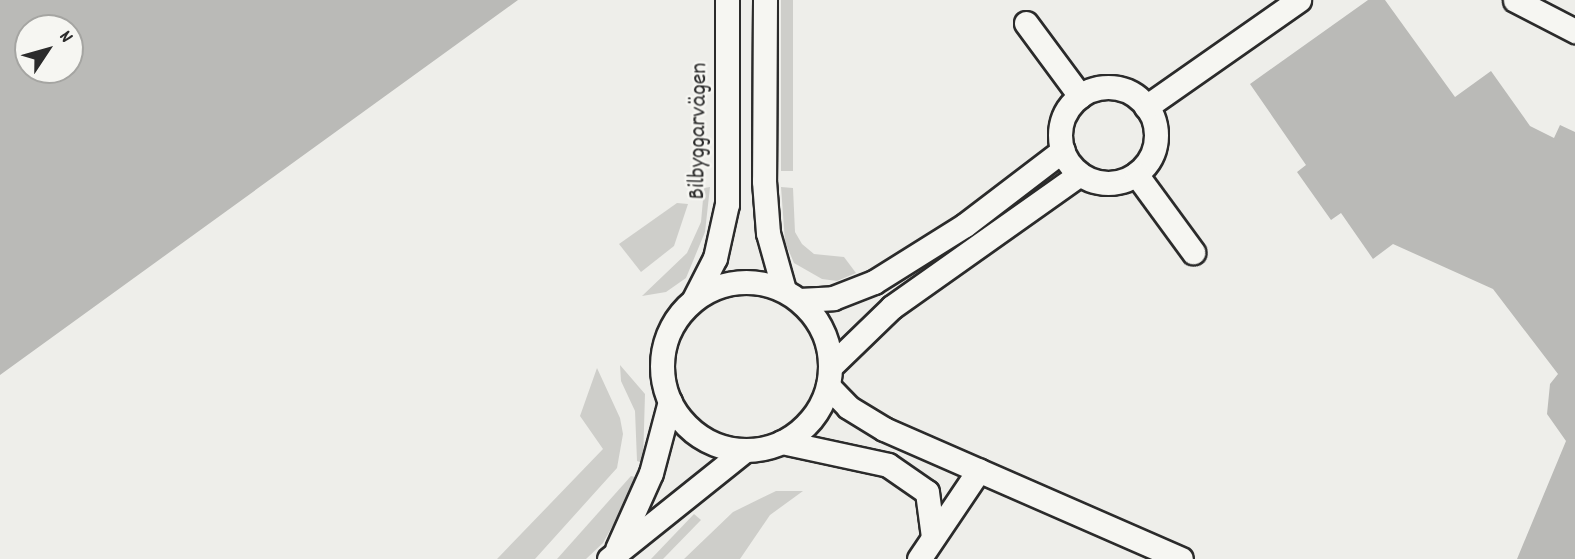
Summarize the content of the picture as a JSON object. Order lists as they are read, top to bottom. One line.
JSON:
{"streets":{"street":["Bilbyggarvägen"]},"north":"top right"}
